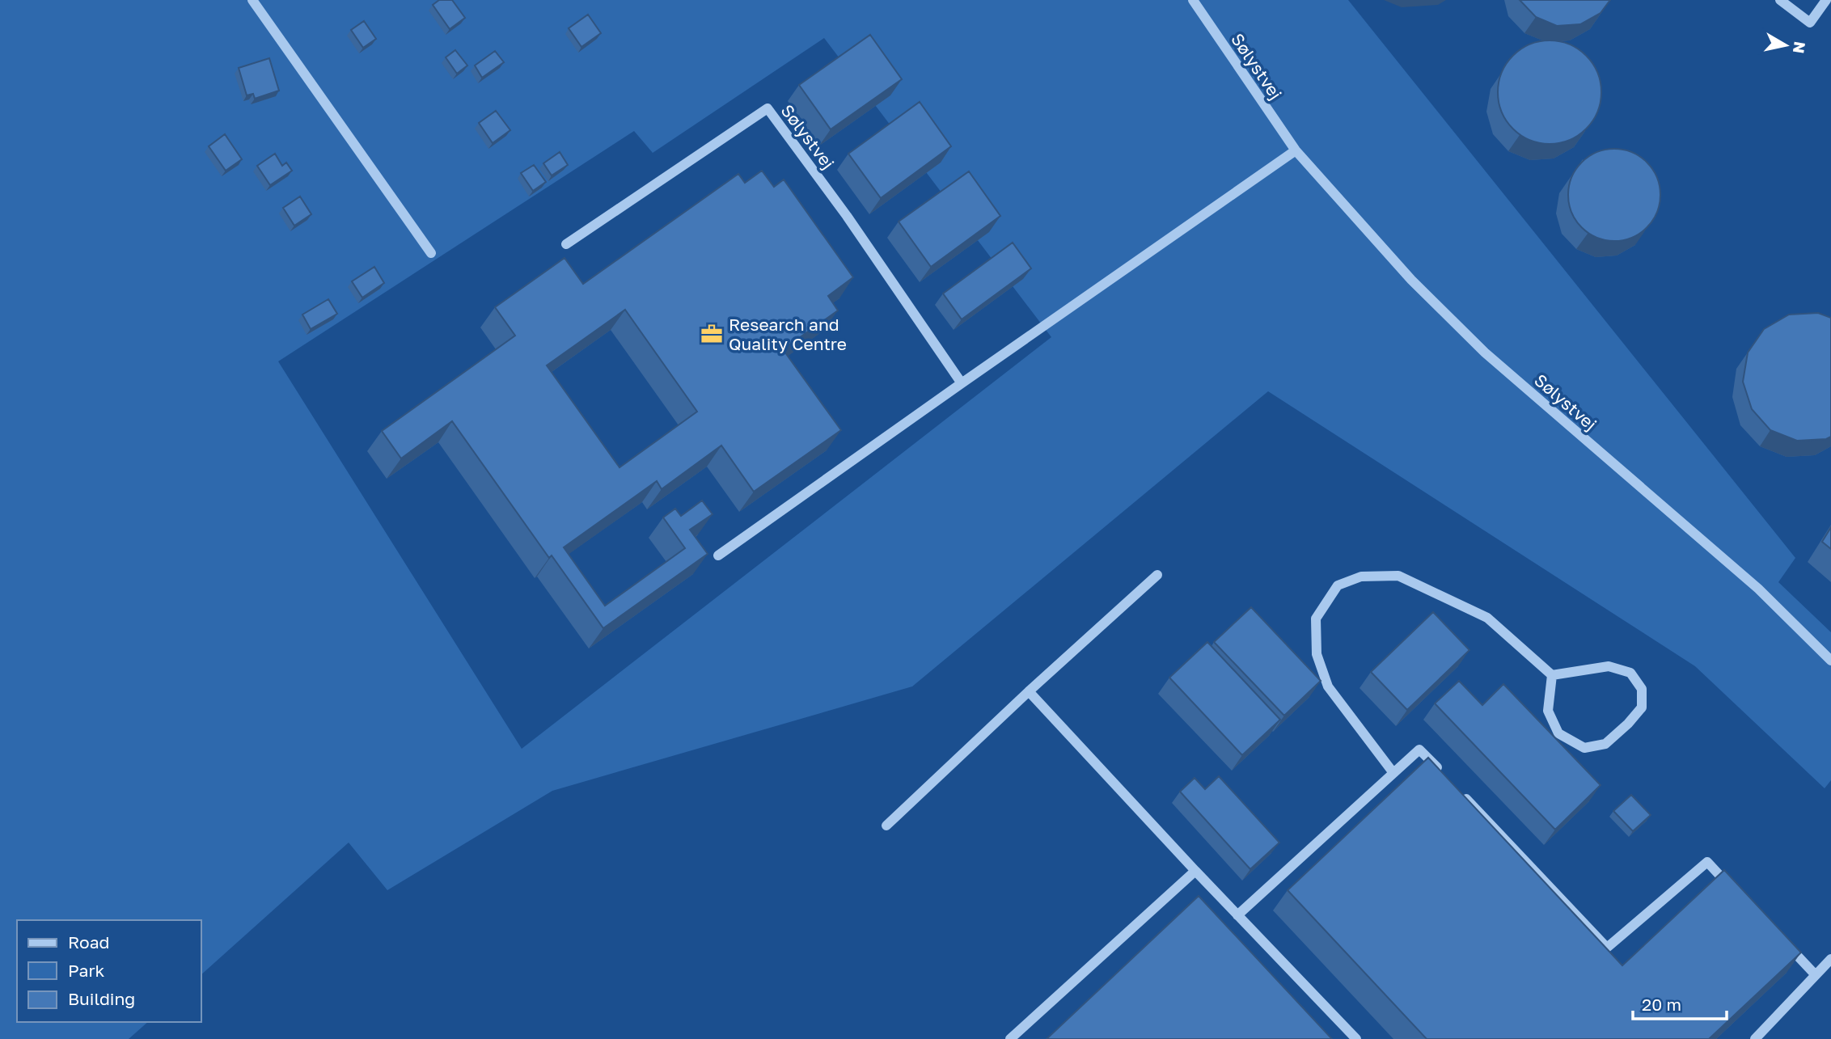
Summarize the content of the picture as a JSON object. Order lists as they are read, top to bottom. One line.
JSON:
{"streets":{"street":["Sølystvej"]},"places":{"office":["Research and Quality Centre"]},"legend":["Road","Park","Building"],"scale_bar":"20 m","north":"right"}
